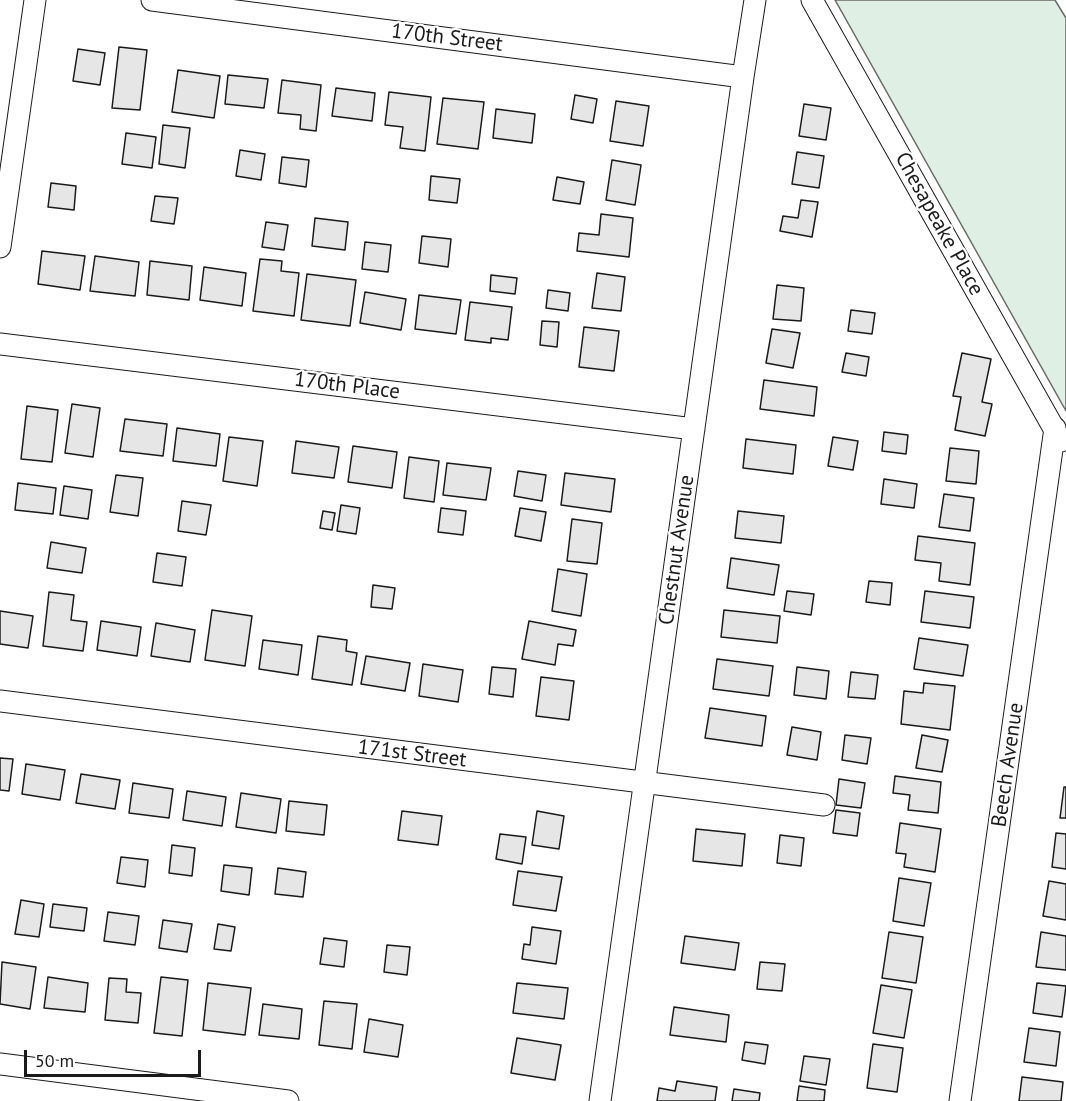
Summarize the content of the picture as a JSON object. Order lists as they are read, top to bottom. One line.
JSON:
{"streets":{"street":["170th Street","Chesapeake Place","170th Place","Chestnut Avenue","171st Street","Beech Avenue"]},"crossings":[["170th Street","Chestnut Avenue"],["Chesapeake Place","Beech Avenue"],["170th Place","Chestnut Avenue"],["Chestnut Avenue","171st Street"]],"scale_bar":"50 m"}
